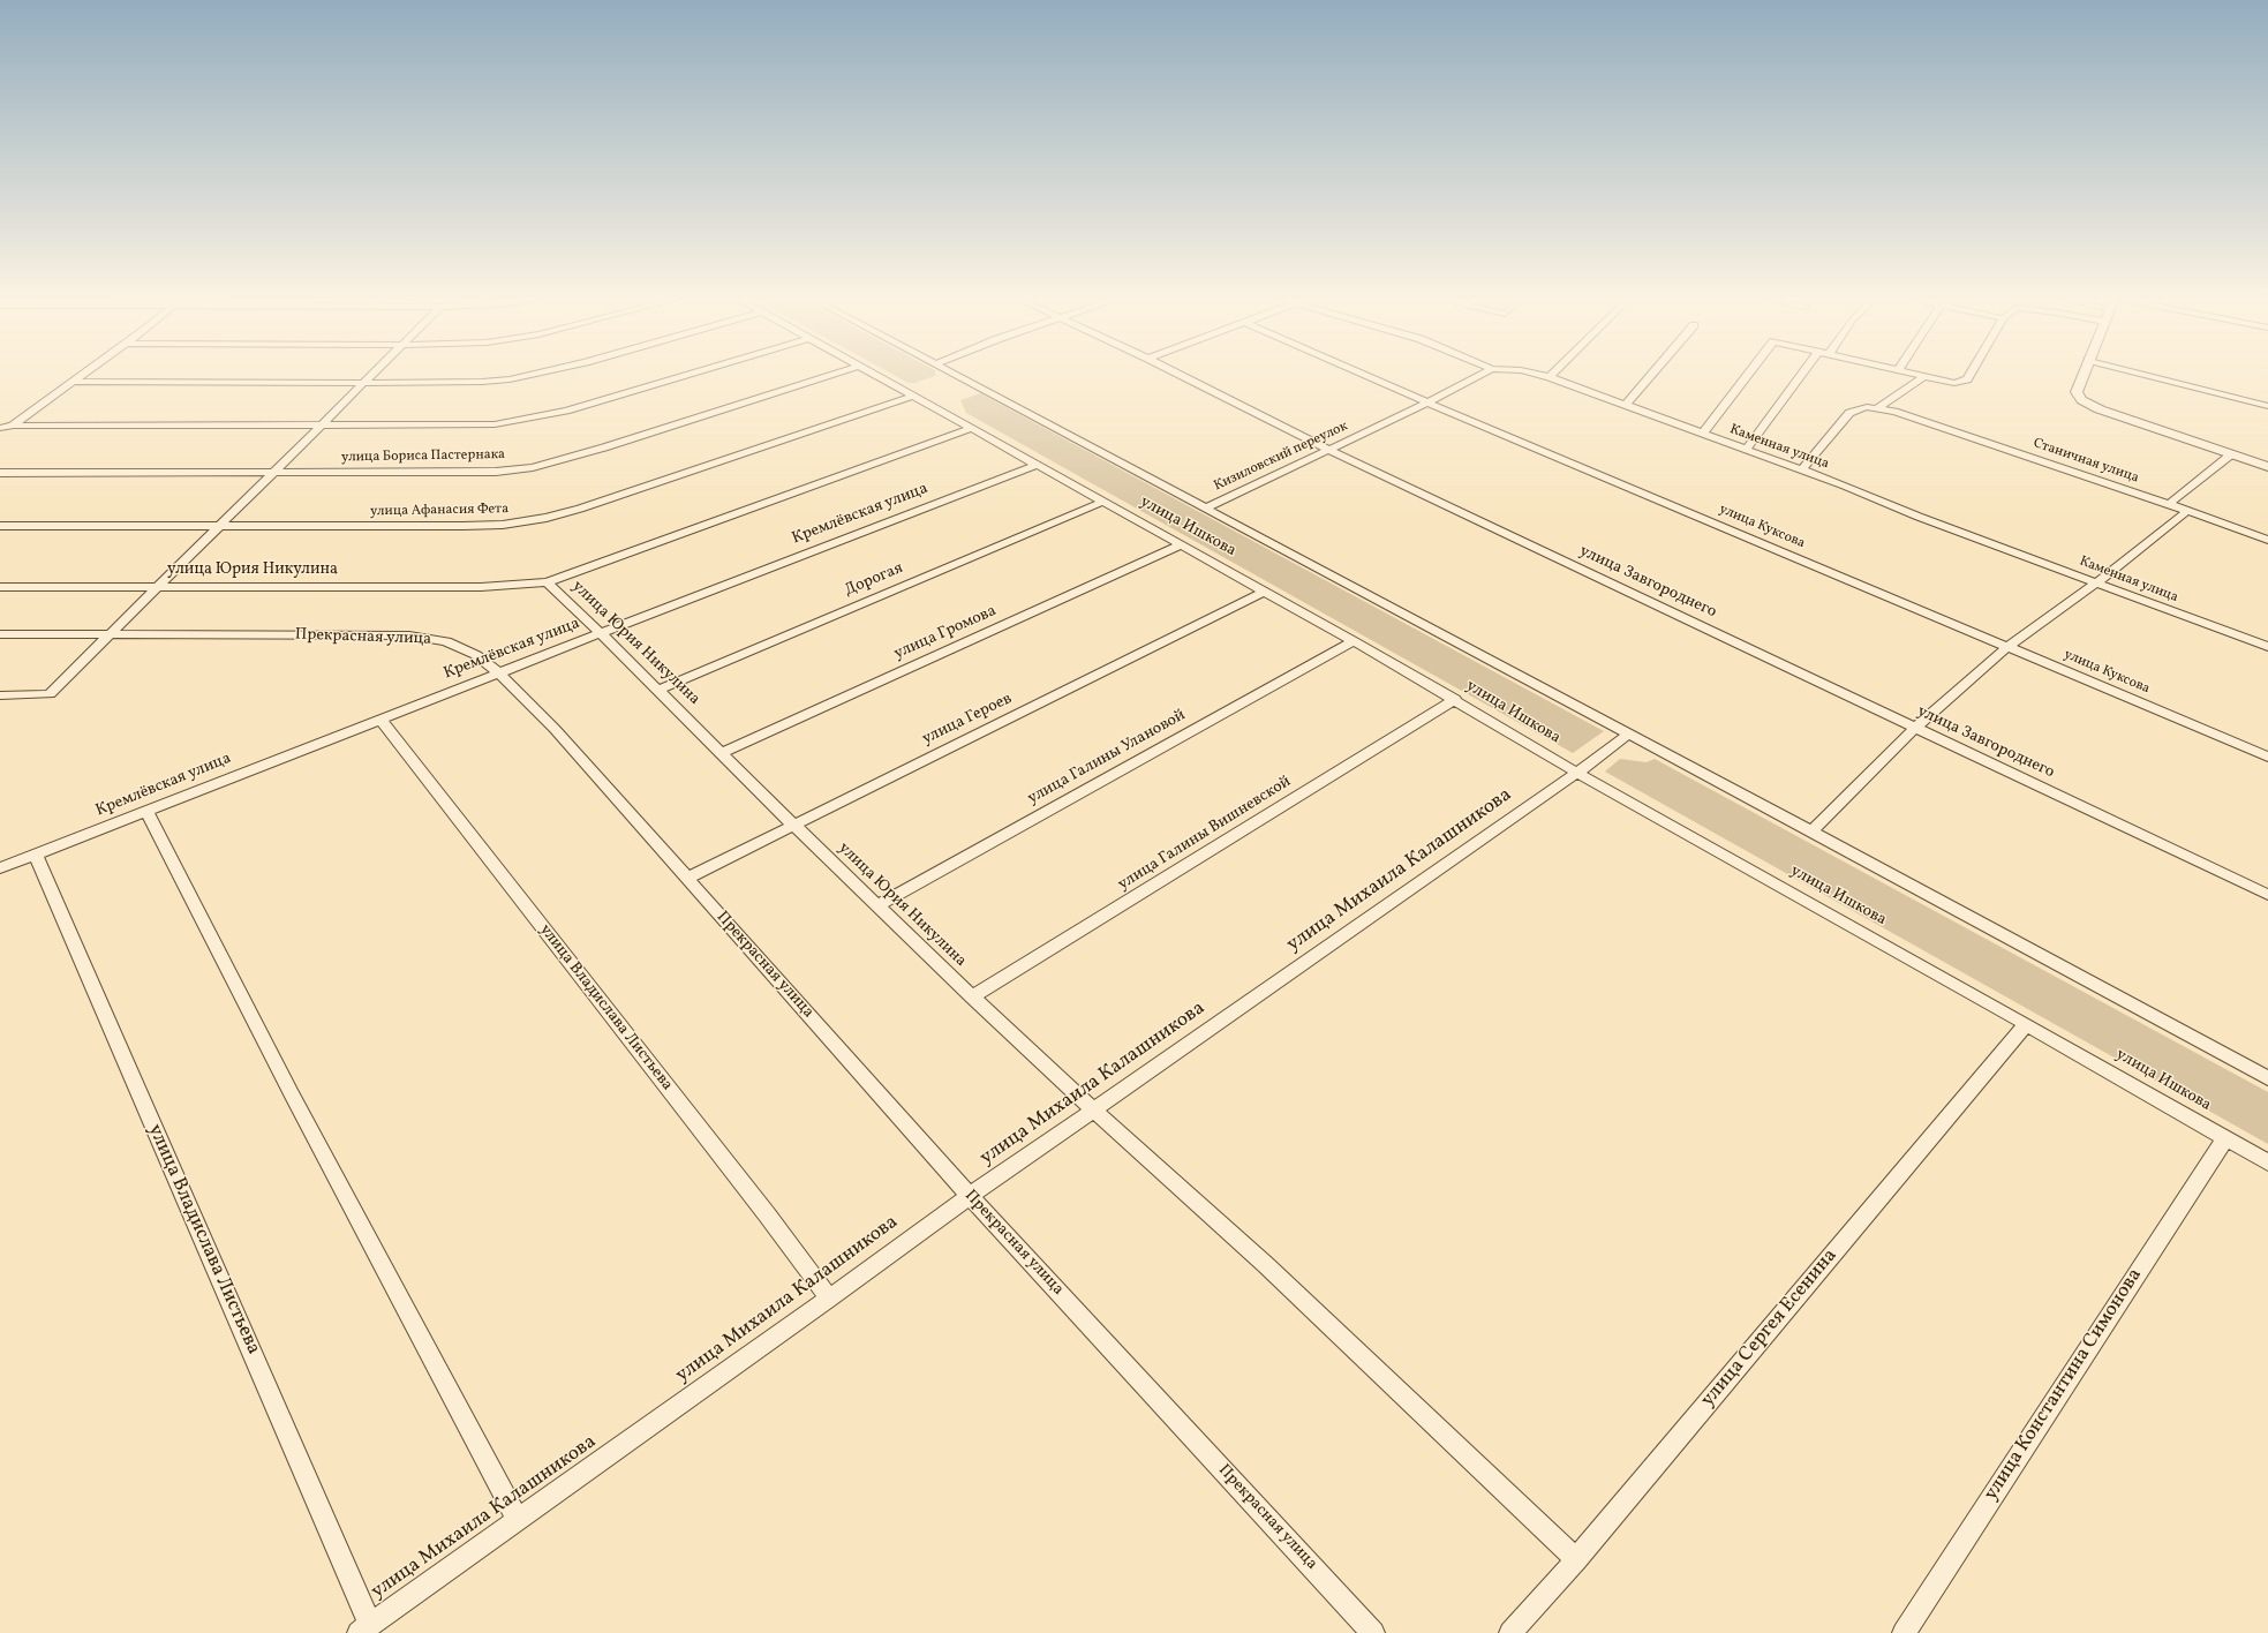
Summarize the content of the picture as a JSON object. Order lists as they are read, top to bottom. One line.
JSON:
{"streets":{"street":["Каменная улица","улица Бориса Пастернака","Кизиловский переулок","Станичная улица","улица Афанасия Фета","Кремлёвская улица","улица Ишкова","улица Куксова","улица Юрия Никулина","Дорогая","улица Завгороднего","улица Громова","Прекрасная улица","улица Героев","улица Галины Улановой","улица Галины Вишневской","улица Михаила Калашникова","улица Владислава Листьева","улица Сергея Есенина","улица Константина Симонова"]},"crossings":[["Каменная улица","Станичная улица"],["Кизиловский переулок","улица Ишкова"],["Кизиловский переулок","улица Куксова"],["Кизиловский переулок","улица Завгороднего"],["улица Афанасия Фета","улица Ишкова"],["Кремлёвская улица","улица Ишкова"],["Кремлёвская улица","улица Юрия Никулина"],["Кремлёвская улица","Прекрасная улица"],["Кремлёвская улица","улица Владислава Листьева"],["улица Ишкова","Дорогая"],["улица Ишкова","улица Громова"],["улица Ишкова","улица Героев"],["улица Ишкова","улица Галины Улановой"],["улица Ишкова","улица Галины Вишневской"],["улица Ишкова","улица Михаила Калашникова"],["улица Ишкова","улица Сергея Есенина"],["улица Ишкова","улица Константина Симонова"],["улица Юрия Никулина","Дорогая"],["улица Юрия Никулина","улица Громова"],["улица Юрия Никулина","улица Героев"],["улица Юрия Никулина","улица Галины Улановой"],["улица Юрия Никулина","улица Галины Вишневской"],["улица Юрия Никулина","улица Михаила Калашникова"],["улица Юрия Никулина","улица Сергея Есенина"],["Прекрасная улица","улица Героев"],["Прекрасная улица","улица Михаила Калашникова"],["улица Михаила Калашникова","улица Владислава Листьева"]]}
